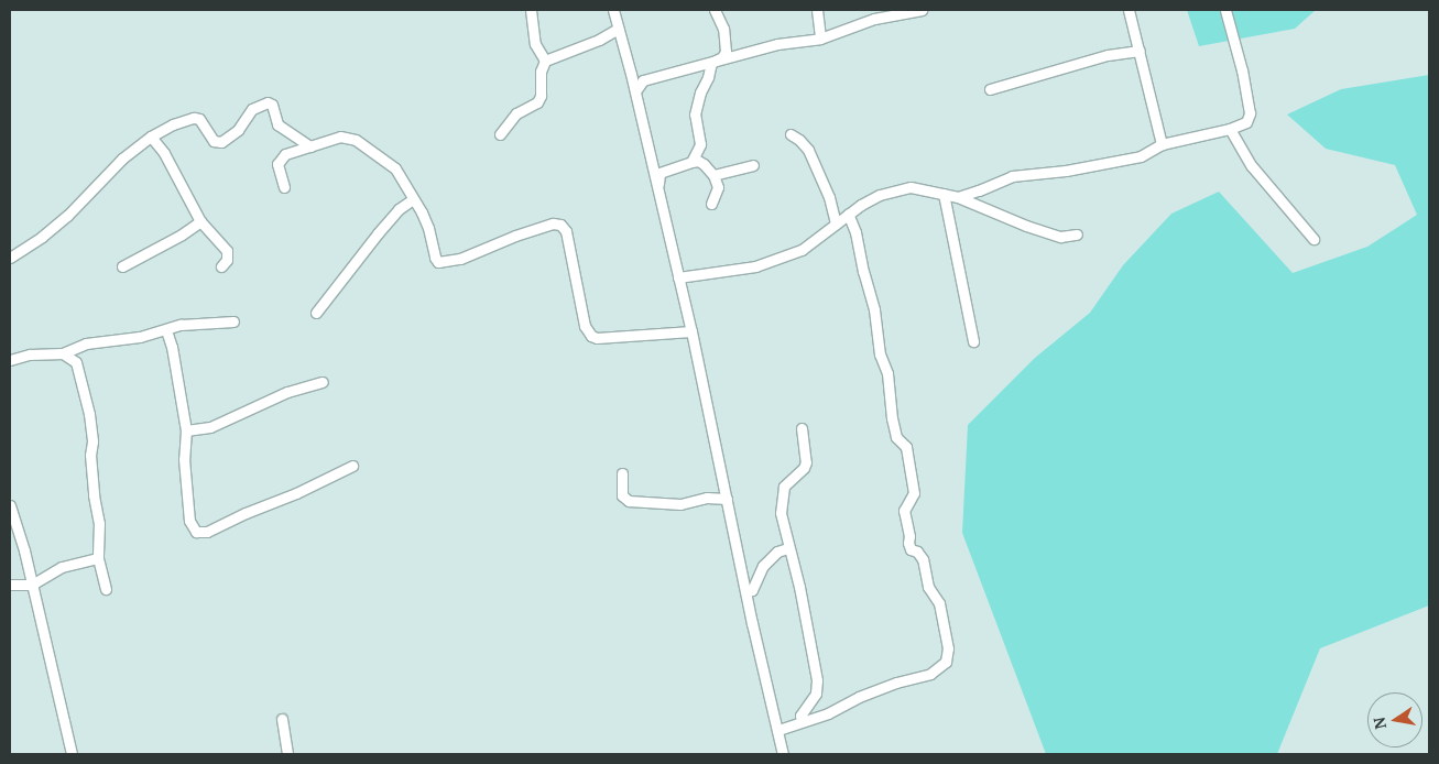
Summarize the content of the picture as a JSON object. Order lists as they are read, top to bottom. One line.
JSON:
{"north":"left"}
